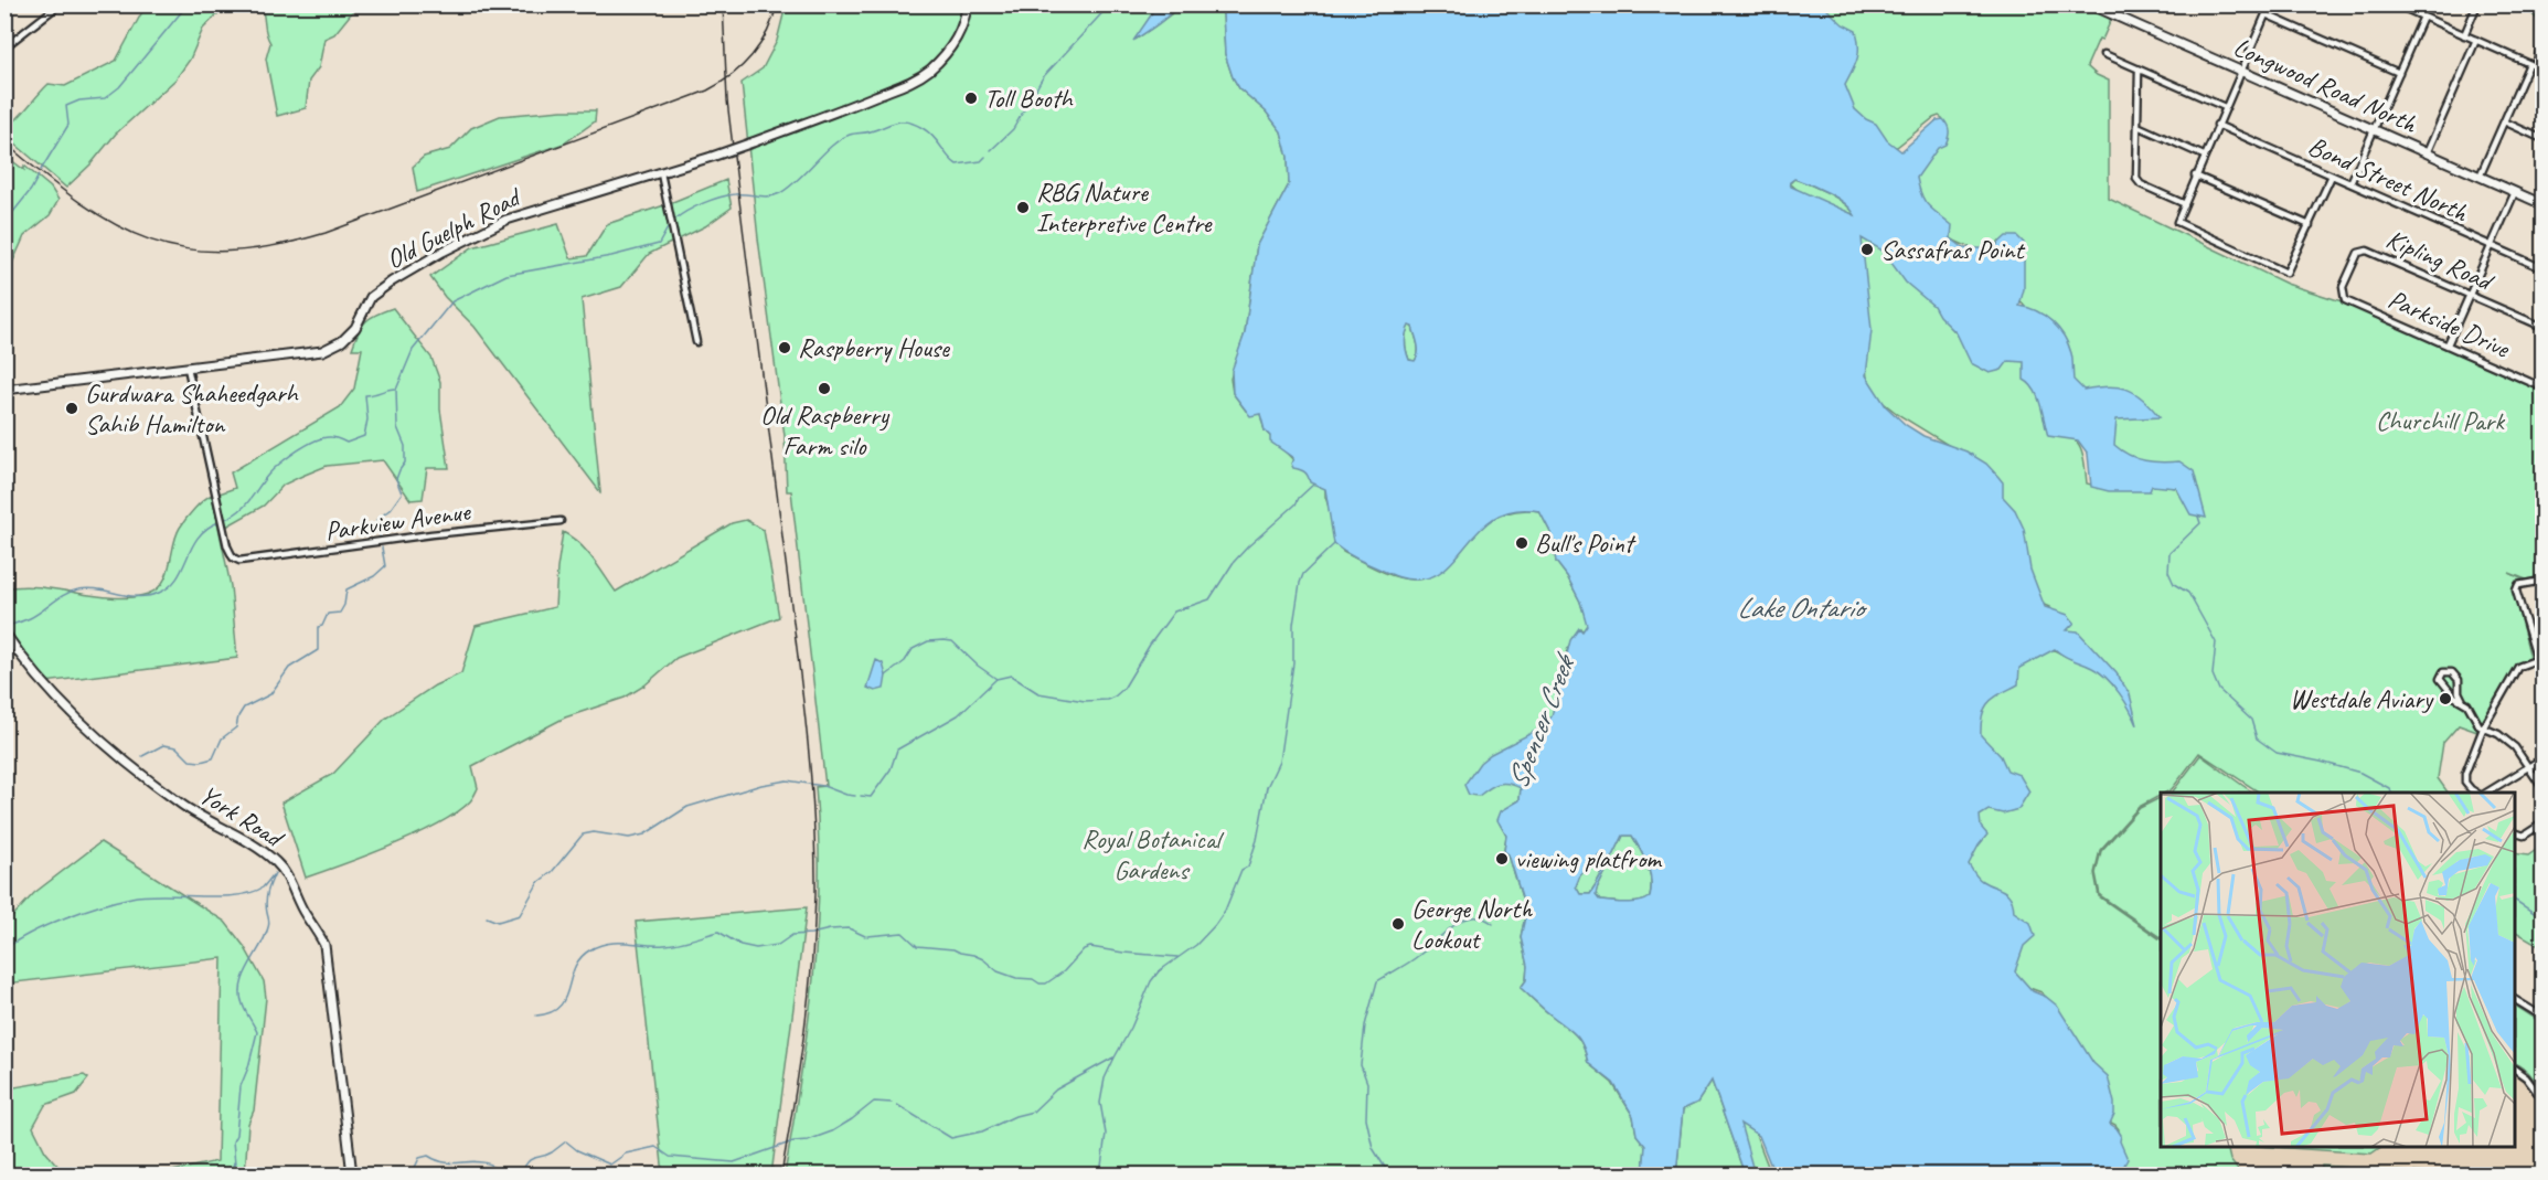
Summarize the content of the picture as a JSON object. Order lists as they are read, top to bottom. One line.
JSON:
{"streets":{"street":["Longwood Road North","Bond Street North","Old Guelph Road","Kipling Road","Parkside Drive","Parkview Avenue","York Road"]},"crossings":[["Old Guelph Road","Parkview Avenue"],["Kipling Road","Parkside Drive"]],"water":["Lake Ontario","Spencer Creek"],"parks":["Churchill Park","Royal Botanical Gardens"],"places":["Toll Booth","RBG Nature Interpretive Centre","Sassafras Point","Raspberry House","Old Raspberry Farm silo","Gurdwara Shaheedgarh Sahib Hamilton","Bull's Point","Westdale Aviary","viewing platfrom","George North Lookout"]}
